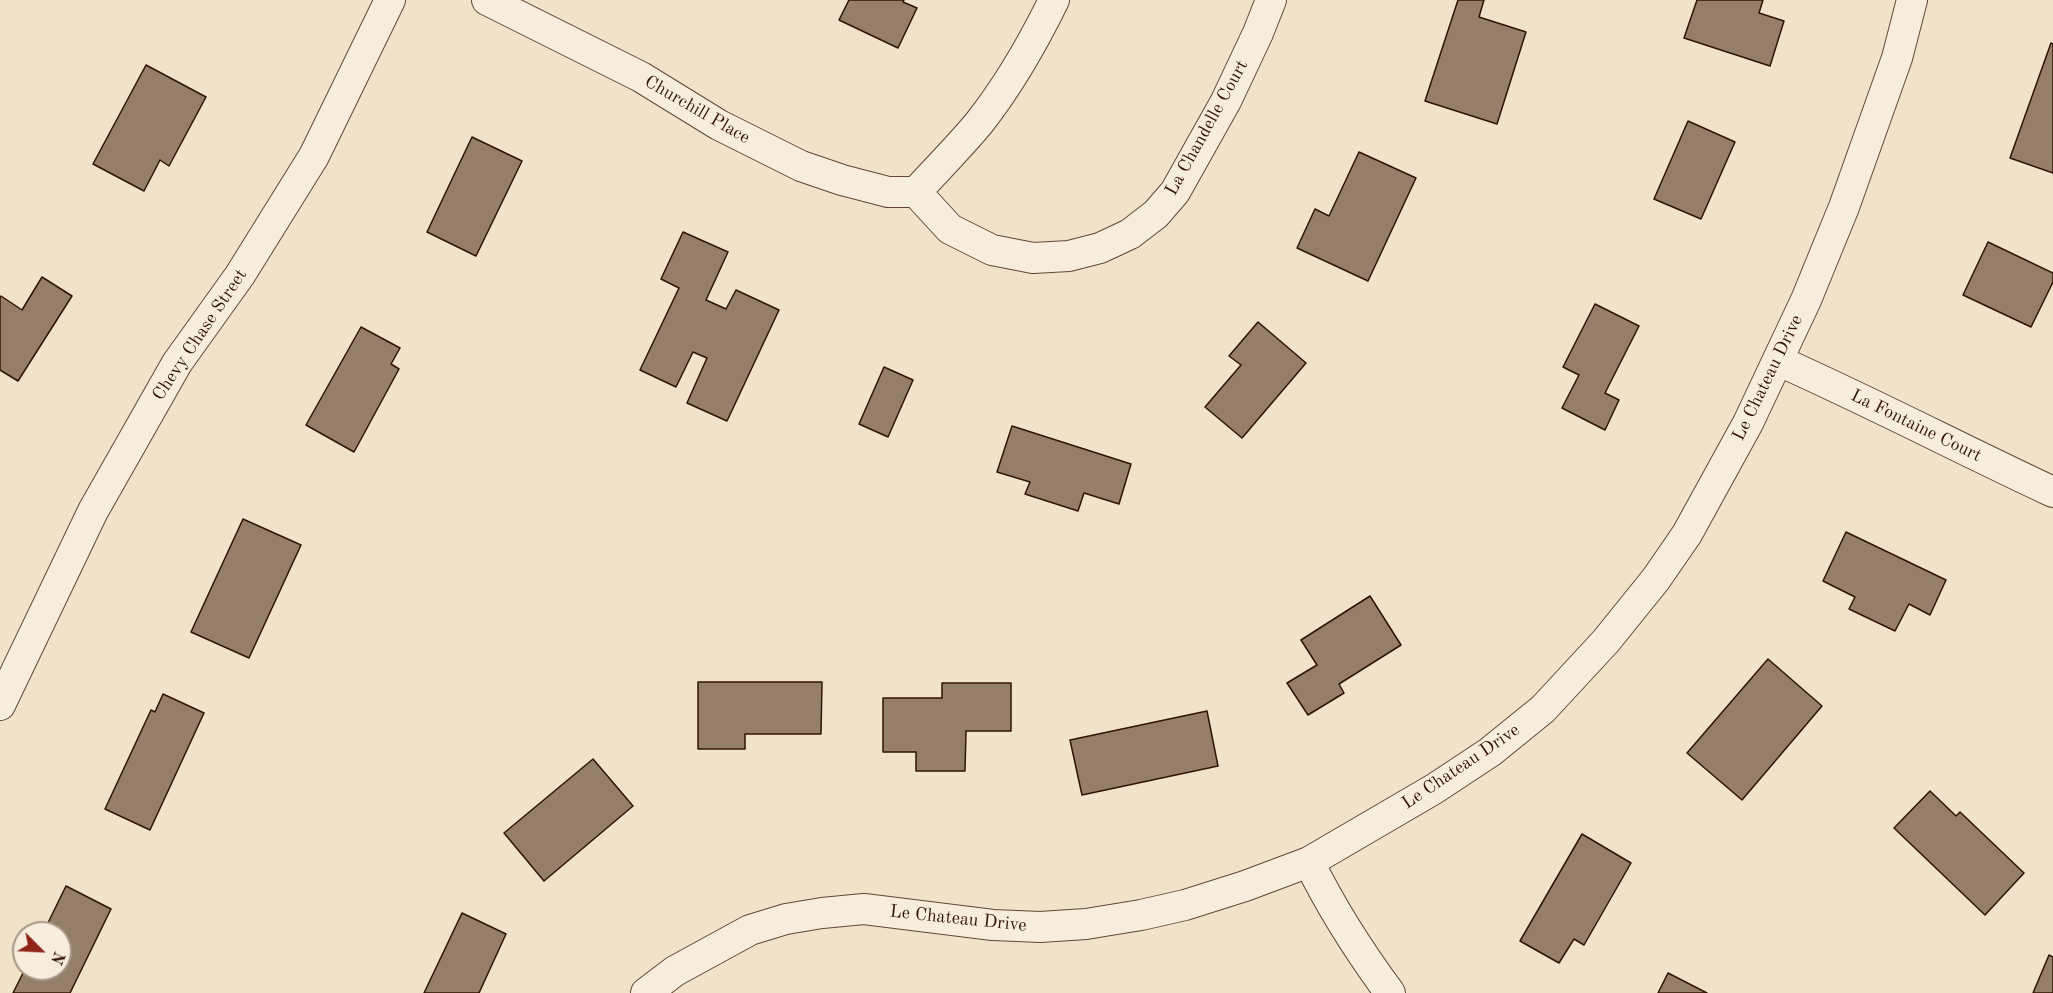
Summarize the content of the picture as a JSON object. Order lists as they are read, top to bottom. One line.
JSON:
{"streets":{"street":["Churchill Place","La Chandelle Court","Chevy Chase Street","Le Chateau Drive","La Fontaine Court"]},"crossings":[["Churchill Place","La Chandelle Court"],["Le Chateau Drive","La Fontaine Court"]],"north":"bottom right"}
